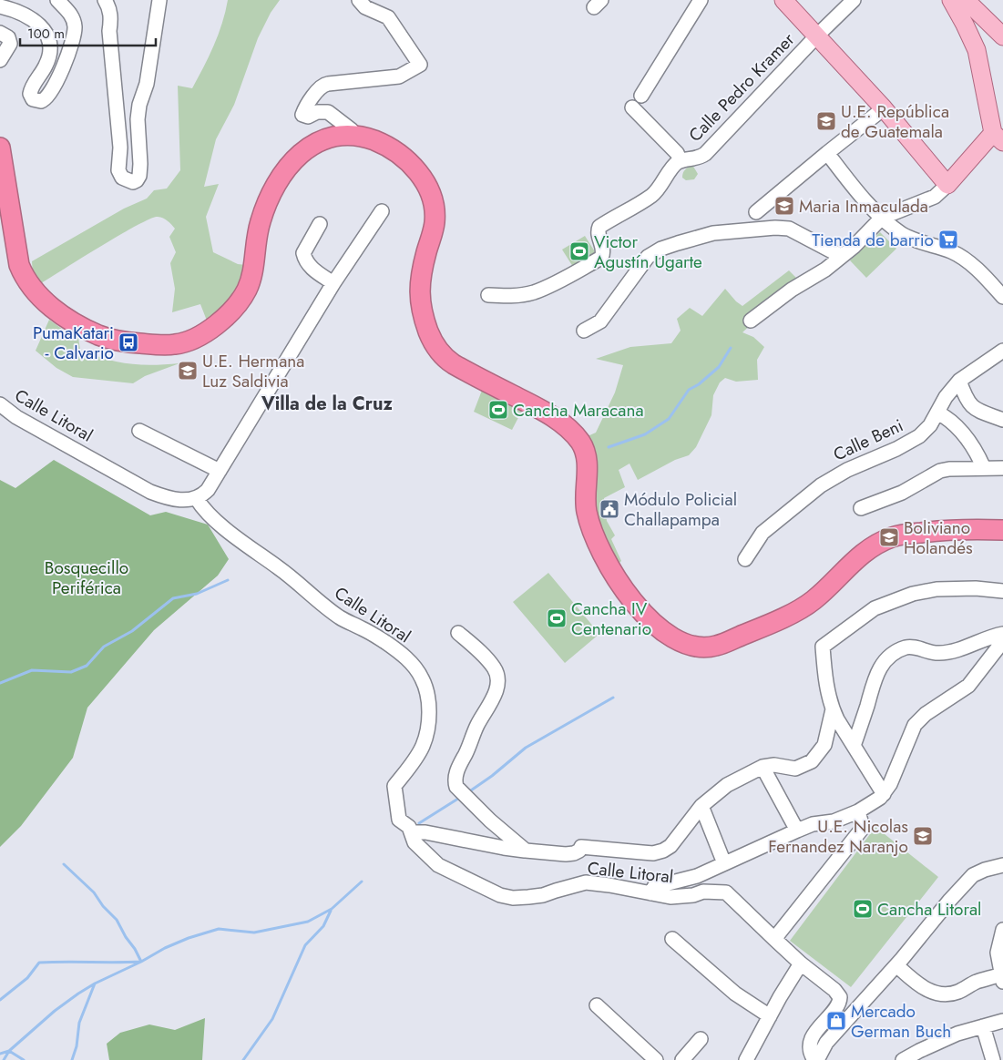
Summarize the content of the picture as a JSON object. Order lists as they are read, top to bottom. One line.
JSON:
{"streets":{"street":["Calle Pedro Kramer","Calle Litoral","Calle Beni"]},"districts":["Villa de la Cruz"],"parks":["Bosquecillo Periférica"],"places":{"school or university":["U.E. República de Guatemala","Maria Inmaculada","U.E. Hermana Luz Saldivia","Boliviano Holandés","U.E. Nicolas Fernandez Naranjo"],"supermarket":["Tienda de barrio"],"sports":["Victor Agustín Ugarte","Cancha Maracana","Cancha IV Centenario","Cancha Litoral"],"bus stop":["PumaKatari - Calvario"],"public building":["Módulo Policial Challapampa"],"shop":["Mercado German Buch"]},"scale_bar":"100 m"}
